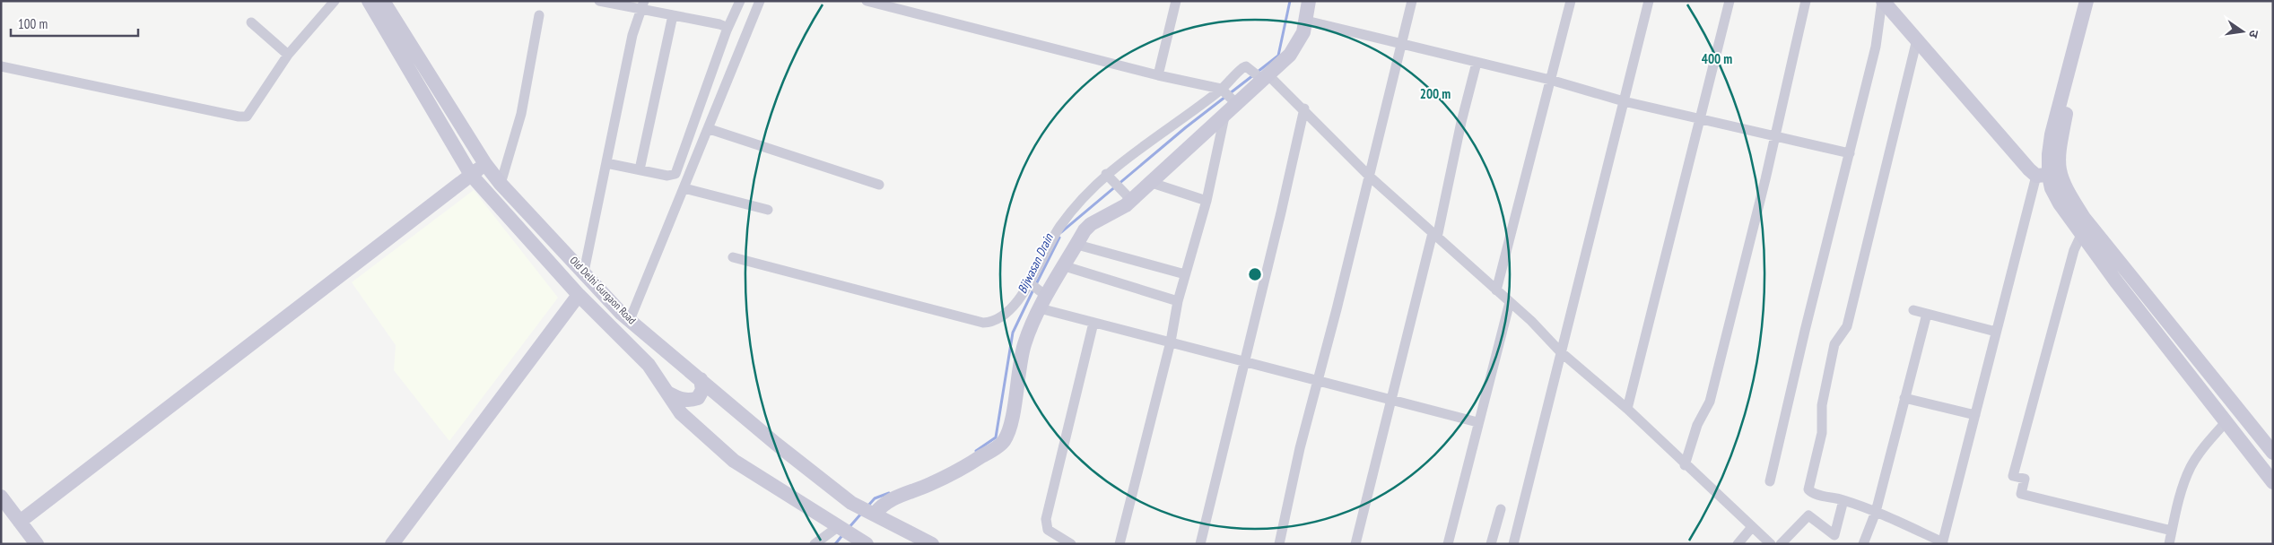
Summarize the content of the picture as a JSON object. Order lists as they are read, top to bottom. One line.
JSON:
{"streets":{"main road":["Old Delhi Gurgaon Road"]},"water":["Bijwasan Drain"],"scale_bar":"100 m","north":"right","rings":["400 m","200 m"]}
